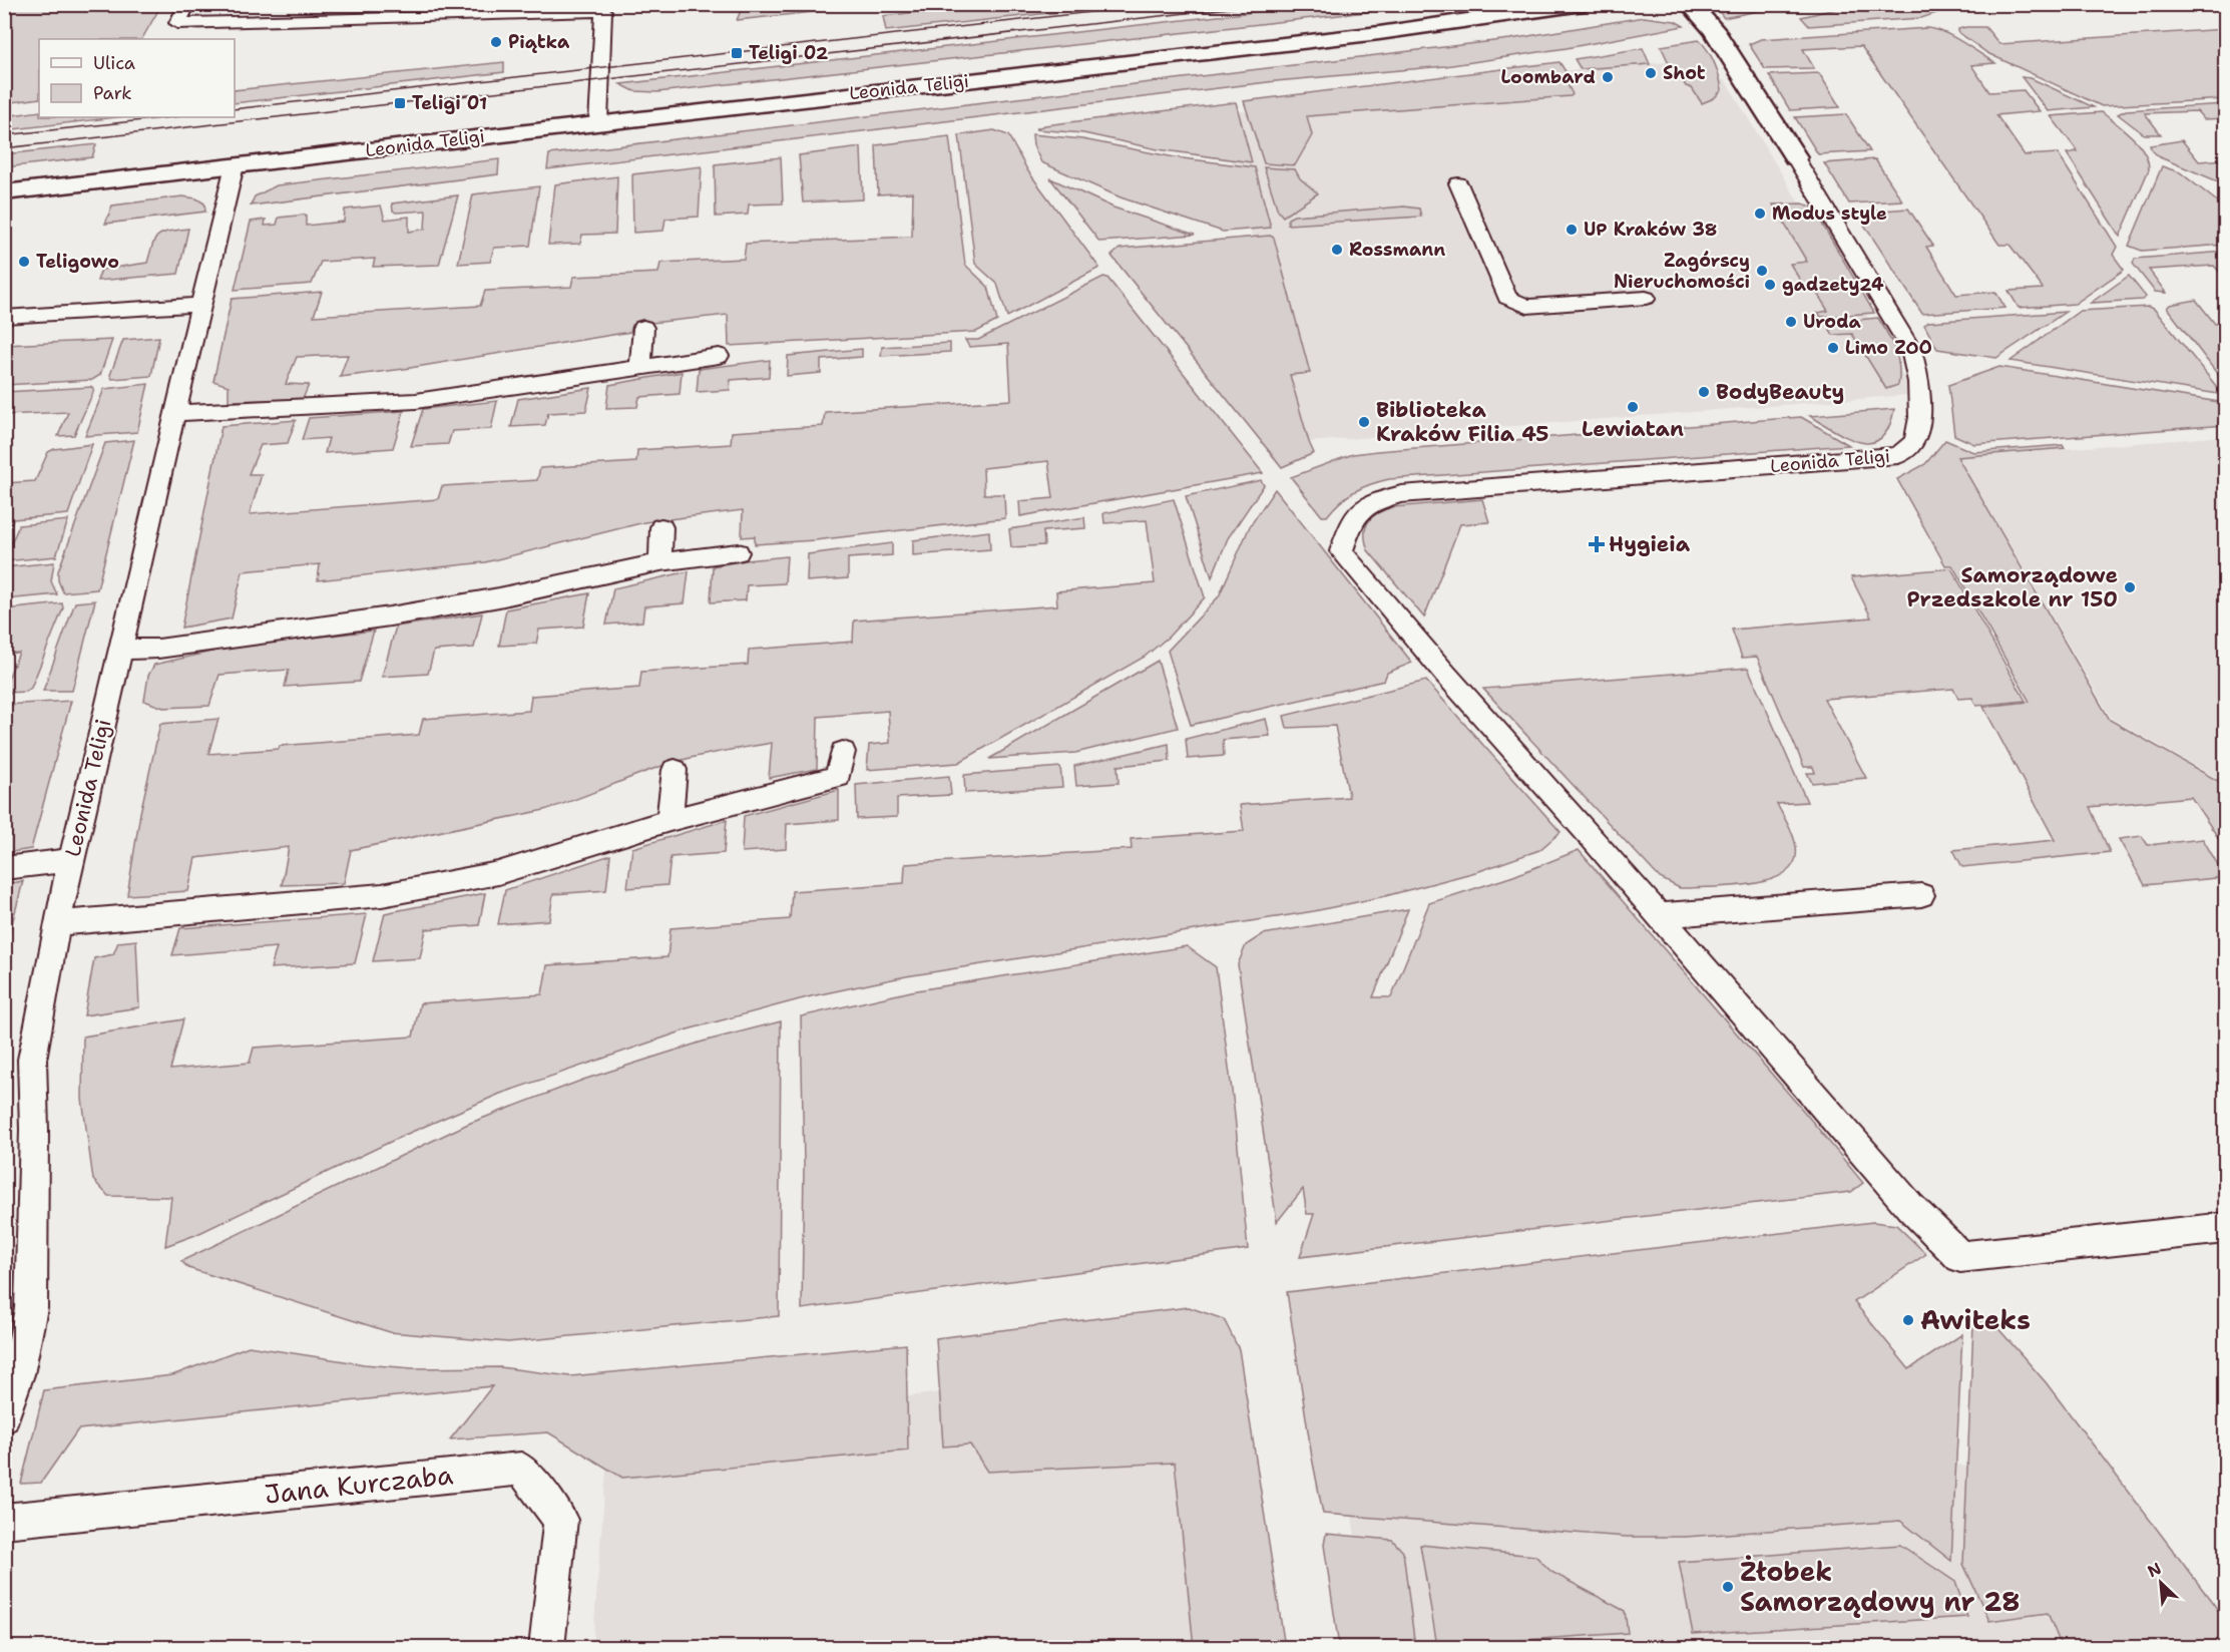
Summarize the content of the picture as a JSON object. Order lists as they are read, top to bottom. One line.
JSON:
{"streets":{"street":["Leonida Teligi"],"lane":["Jana Kurczaba"]},"places":{"other":["Piątka","Shot","Loombard","Modus style","UP Kraków 38","Rossmann","Teligowo","Zagórscy Nieruchomości","gadzety24","Uroda","Limo ZOO","BodyBeauty","Lewiatan","Biblioteka Kraków Filia 45","Samorządowe Przedszkole nr 150","Awiteks","Żłobek Samorządowy nr 28"],"transit":["Teligi 02","Teligi 01"],"health":["Hygieia"]},"legend":["Ulica","Park"],"north":"top left"}
